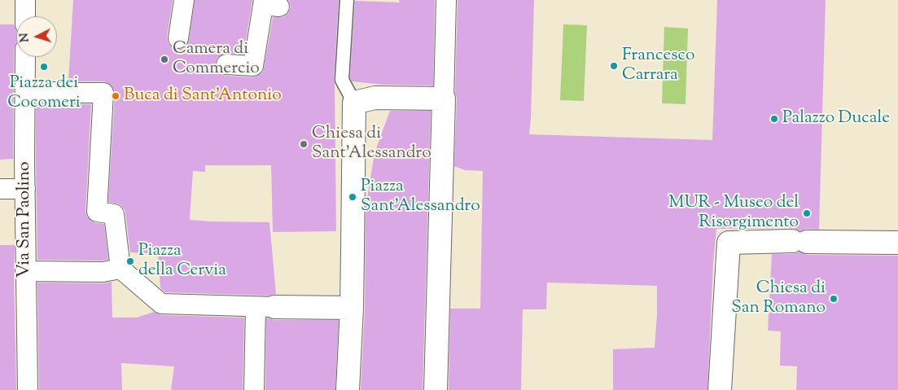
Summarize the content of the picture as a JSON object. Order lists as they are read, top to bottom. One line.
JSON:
{"streets":{"street":["Via San Paolino"]},"places":["Camera di Commercio","Francesco Carrara","Piazza dei Cocomeri","Buca di Sant'Antonio","Palazzo Ducale","Chiesa di Sant'Alessandro","Piazza Sant'Alessandro","MUR - Museo del Risorgimento","Piazza della Cervia","Chiesa di San Romano"],"north":"left"}
